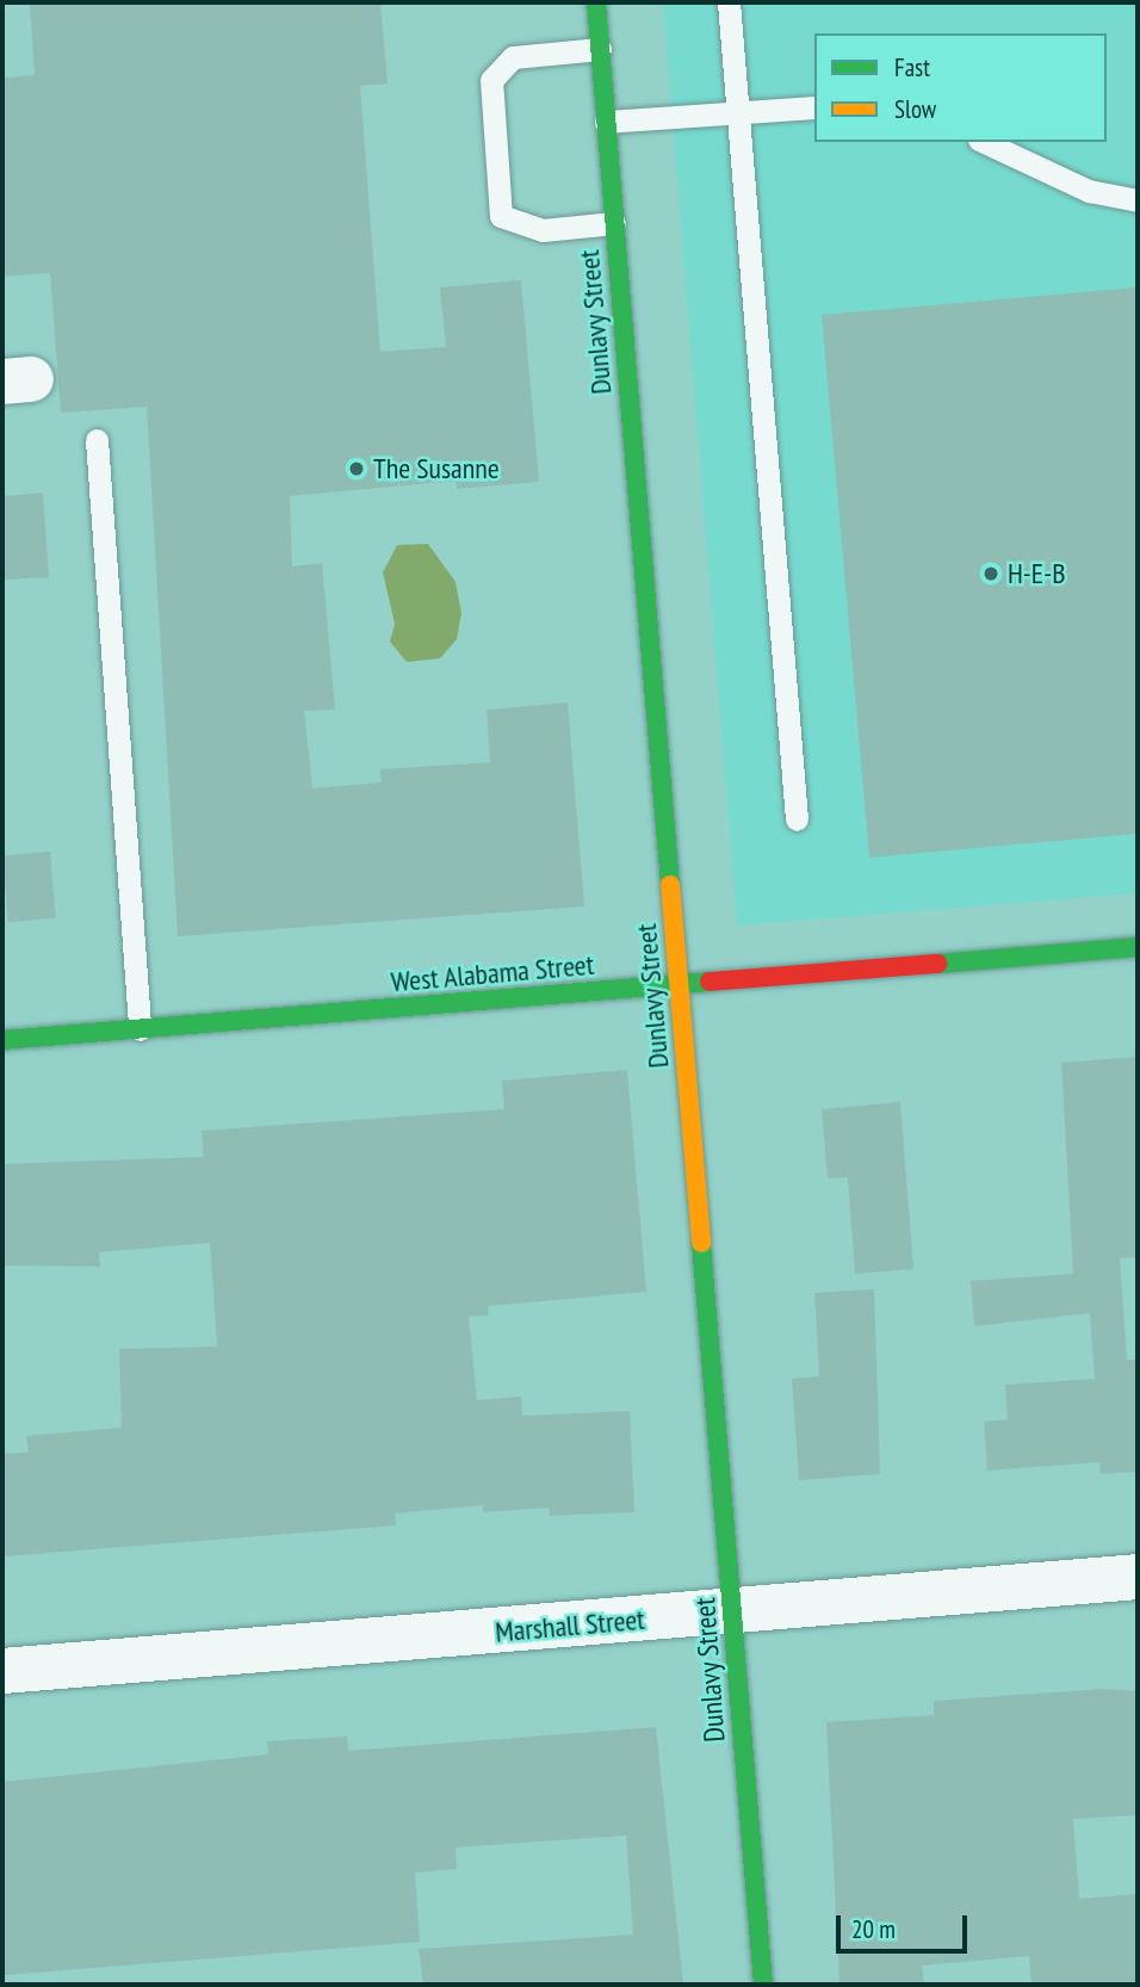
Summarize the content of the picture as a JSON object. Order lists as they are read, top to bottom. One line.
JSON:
{"streets":{"street":["Dunlavy Street","West Alabama Street","Marshall Street"]},"crossings":[["Dunlavy Street","West Alabama Street"],["Dunlavy Street","Marshall Street"]],"places":["The Susanne","H-E-B"],"legend":["Fast","Slow"],"scale_bar":"20 m"}
